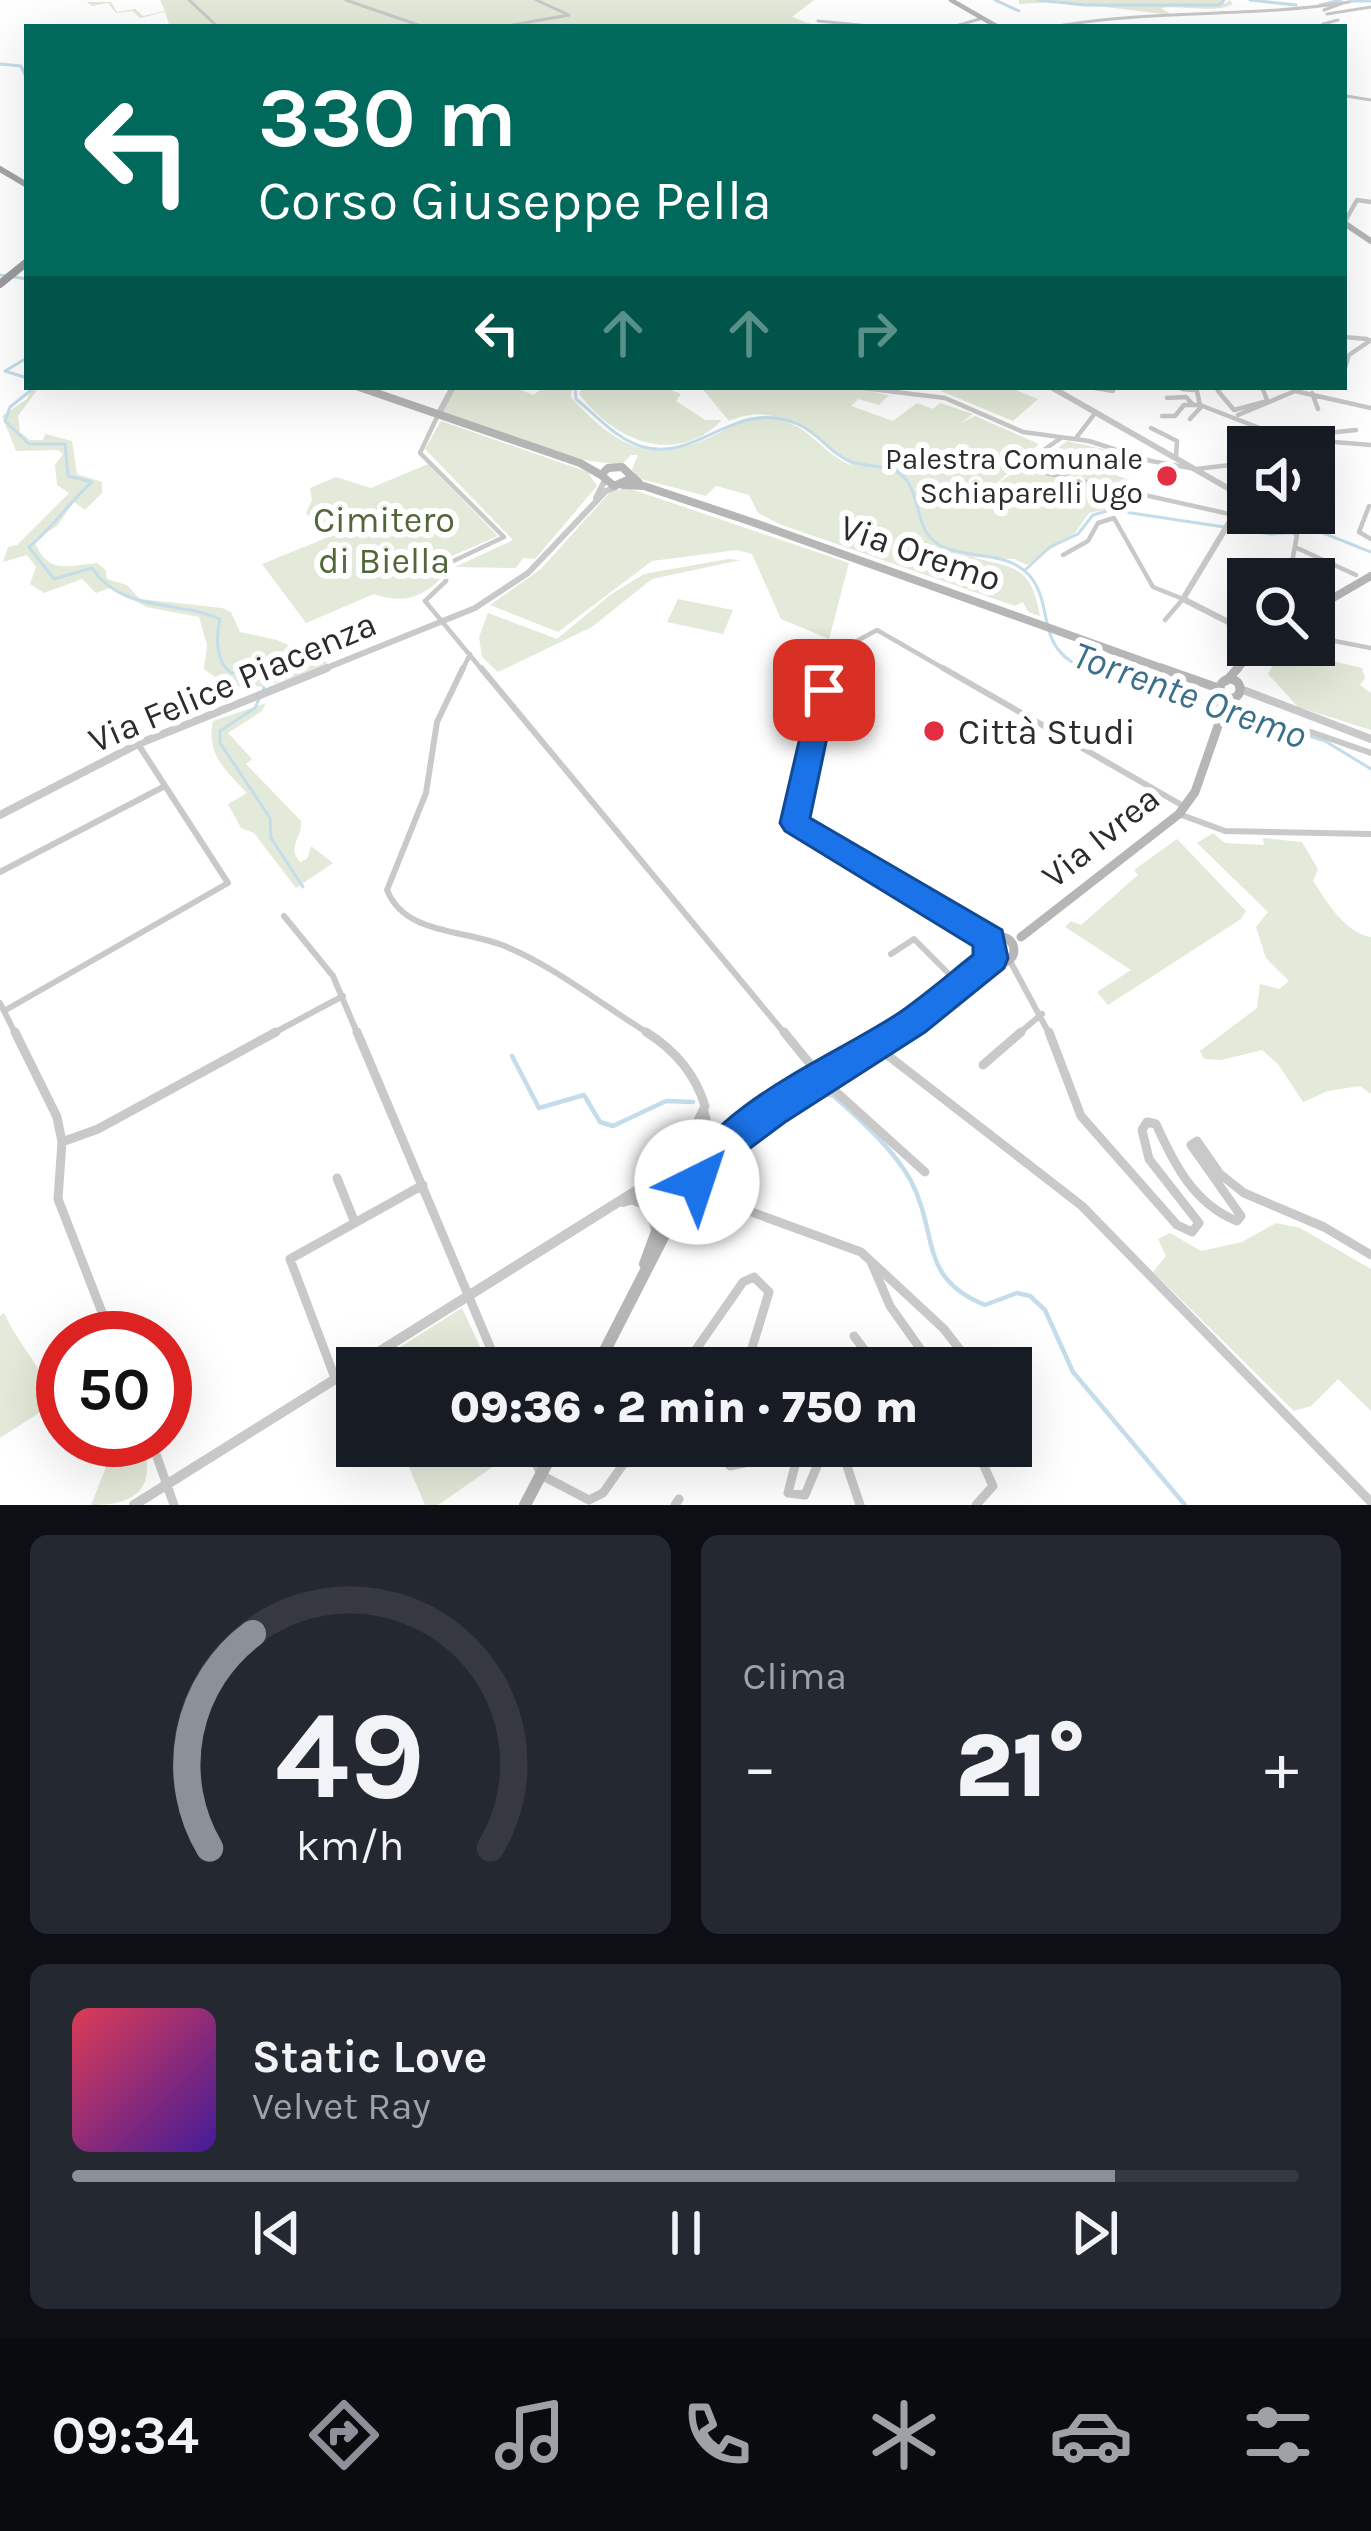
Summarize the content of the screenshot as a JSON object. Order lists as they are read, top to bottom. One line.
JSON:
{"streets":{"main road":["Via Oremo","Via Ivrea"],"street":["Via Felice Piacenza"]},"crossings":[["Via Oremo","Via Felice Piacenza"],["Via Oremo","Via Ivrea"]],"water":["Torrente Oremo"],"parks":["Cimitero di Biella"],"places":["Palestra Comunale Schiaparelli Ugo","Città Studi"],"page":{"turn":["330 m","Corso Giuseppe Pella"],"limit":"50","trip":"09:36 · 2 min · 750 m","tile":"Clima","heat":["−","21°","+"],"song":["Static Love","Velvet Ray"],"tabs":"09:34","gauge":["49","km/h"]}}
